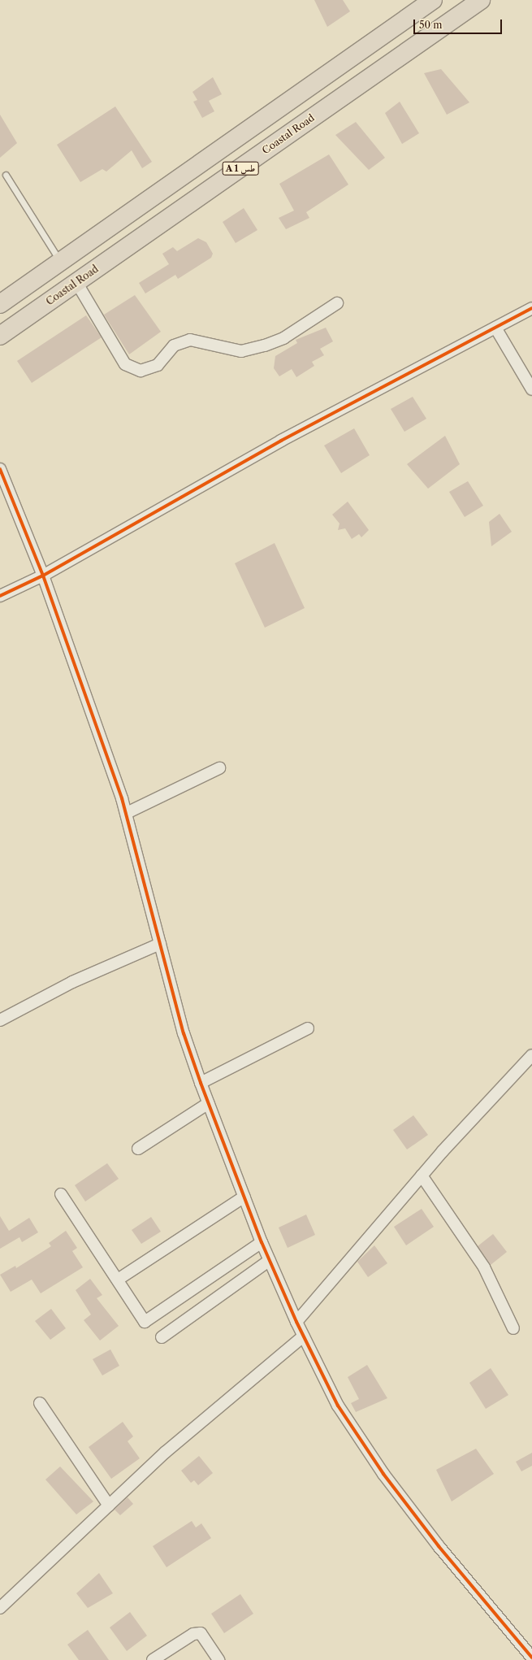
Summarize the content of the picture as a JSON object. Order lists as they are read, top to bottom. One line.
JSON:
{"streets":{"highway":["Coastal Road","A 1 طس"]},"scale_bar":"50 m"}
